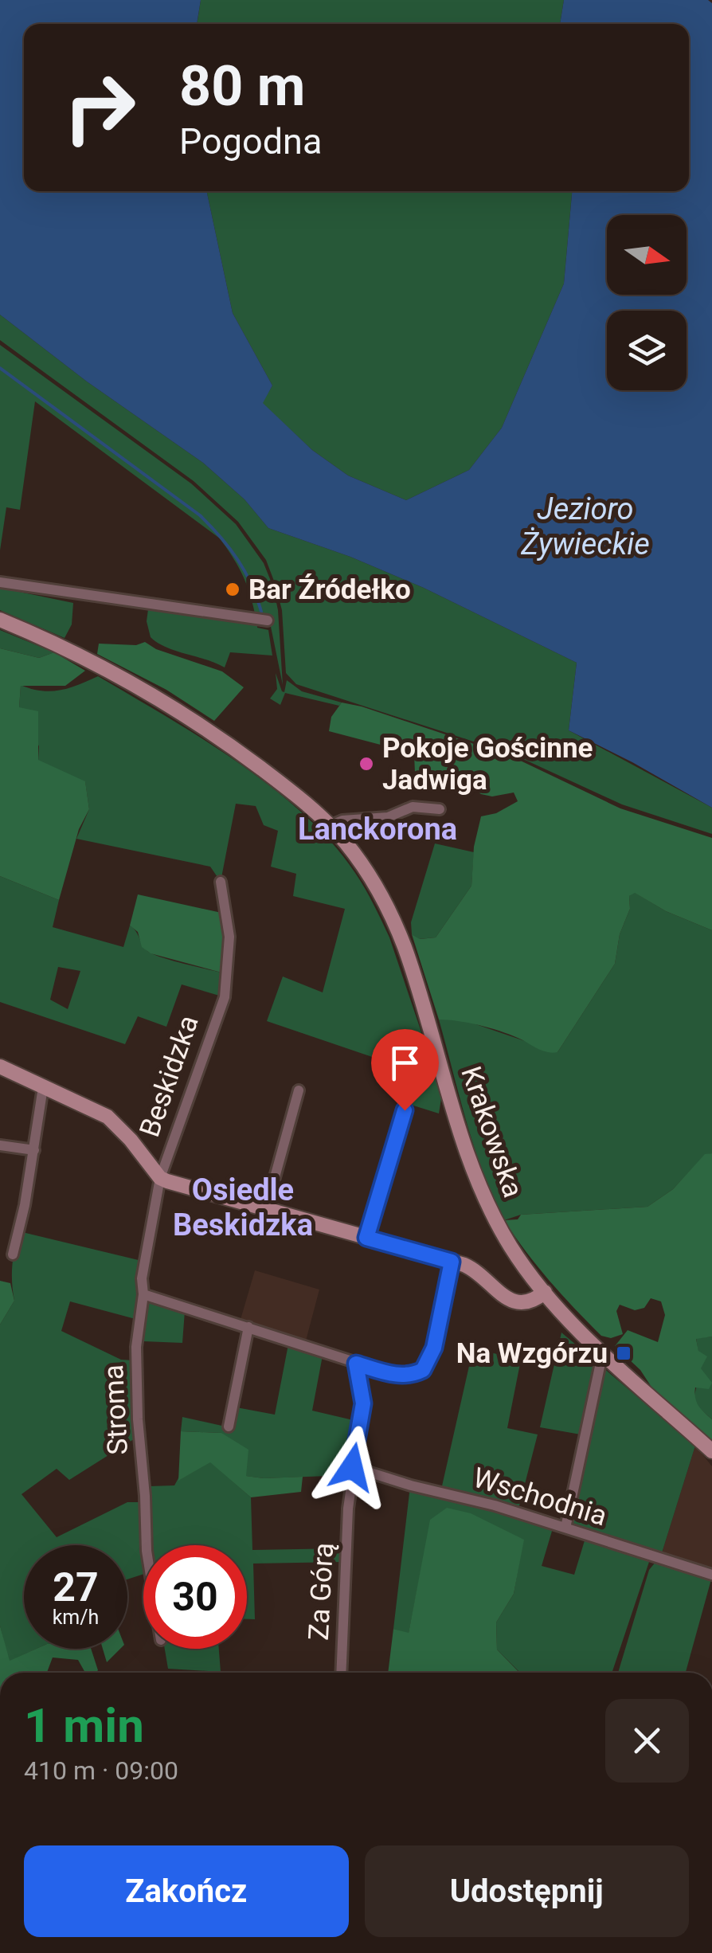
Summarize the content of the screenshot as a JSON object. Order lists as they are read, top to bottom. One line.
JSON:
{"streets":{"main road":["Beskidzka","Krakowska"],"street":["Stroma","Wschodnia","Za Górą"]},"crossings":[["Beskidzka","Krakowska"],["Beskidzka","Stroma"],["Wschodnia","Za Górą"]],"districts":["Lanckorona","Osiedle Beskidzka"],"water":["Jezioro Żywieckie"],"places":{"other":["Bar Źródełko","Pokoje Gościnne Jadwiga"],"transit":["Na Wzgórzu"]},"north":"right","page":{"turn":["80 m","Pogodna"],"speed":"27 km/h","limit":"30","heading":["1 min","410 m · 09:00"],"buttons":["Zakończ","Udostępnij"]}}
